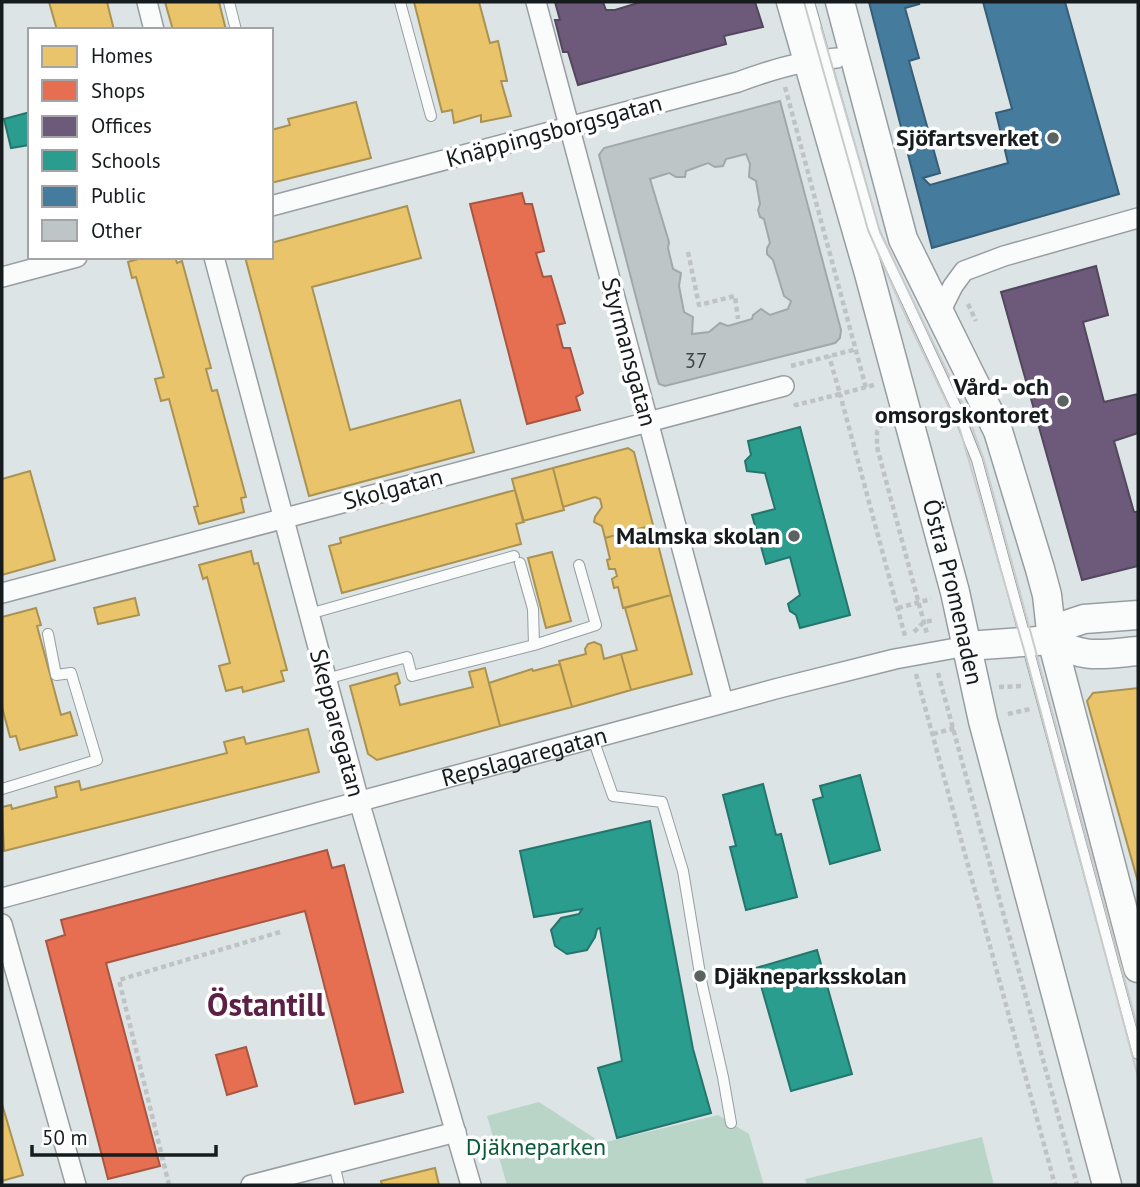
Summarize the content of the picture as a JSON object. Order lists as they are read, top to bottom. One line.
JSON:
{"streets":{"main road":["Östra Promenaden","Repslagaregatan"],"street":["Knäppingsborgsgatan","Styrmansgatan","Skolgatan","Skepparegatan"]},"crossings":[["Knäppingsborgsgatan","Styrmansgatan"],["Knäppingsborgsgatan","Östra Promenaden"],["Styrmansgatan","Skolgatan"],["Styrmansgatan","Repslagaregatan"],["Skolgatan","Skepparegatan"],["Östra Promenaden","Repslagaregatan"],["Skepparegatan","Repslagaregatan"]],"districts":["Östantill"],"parks":["Djäkneparken"],"places":["Sjöfartsverket","Vård- och omsorgskontoret","Malmska skolan","Djäkneparksskolan"],"house_numbers":["37"],"legend":["Homes","Shops","Offices","Schools","Public","Other"],"scale_bar":"50 m"}
